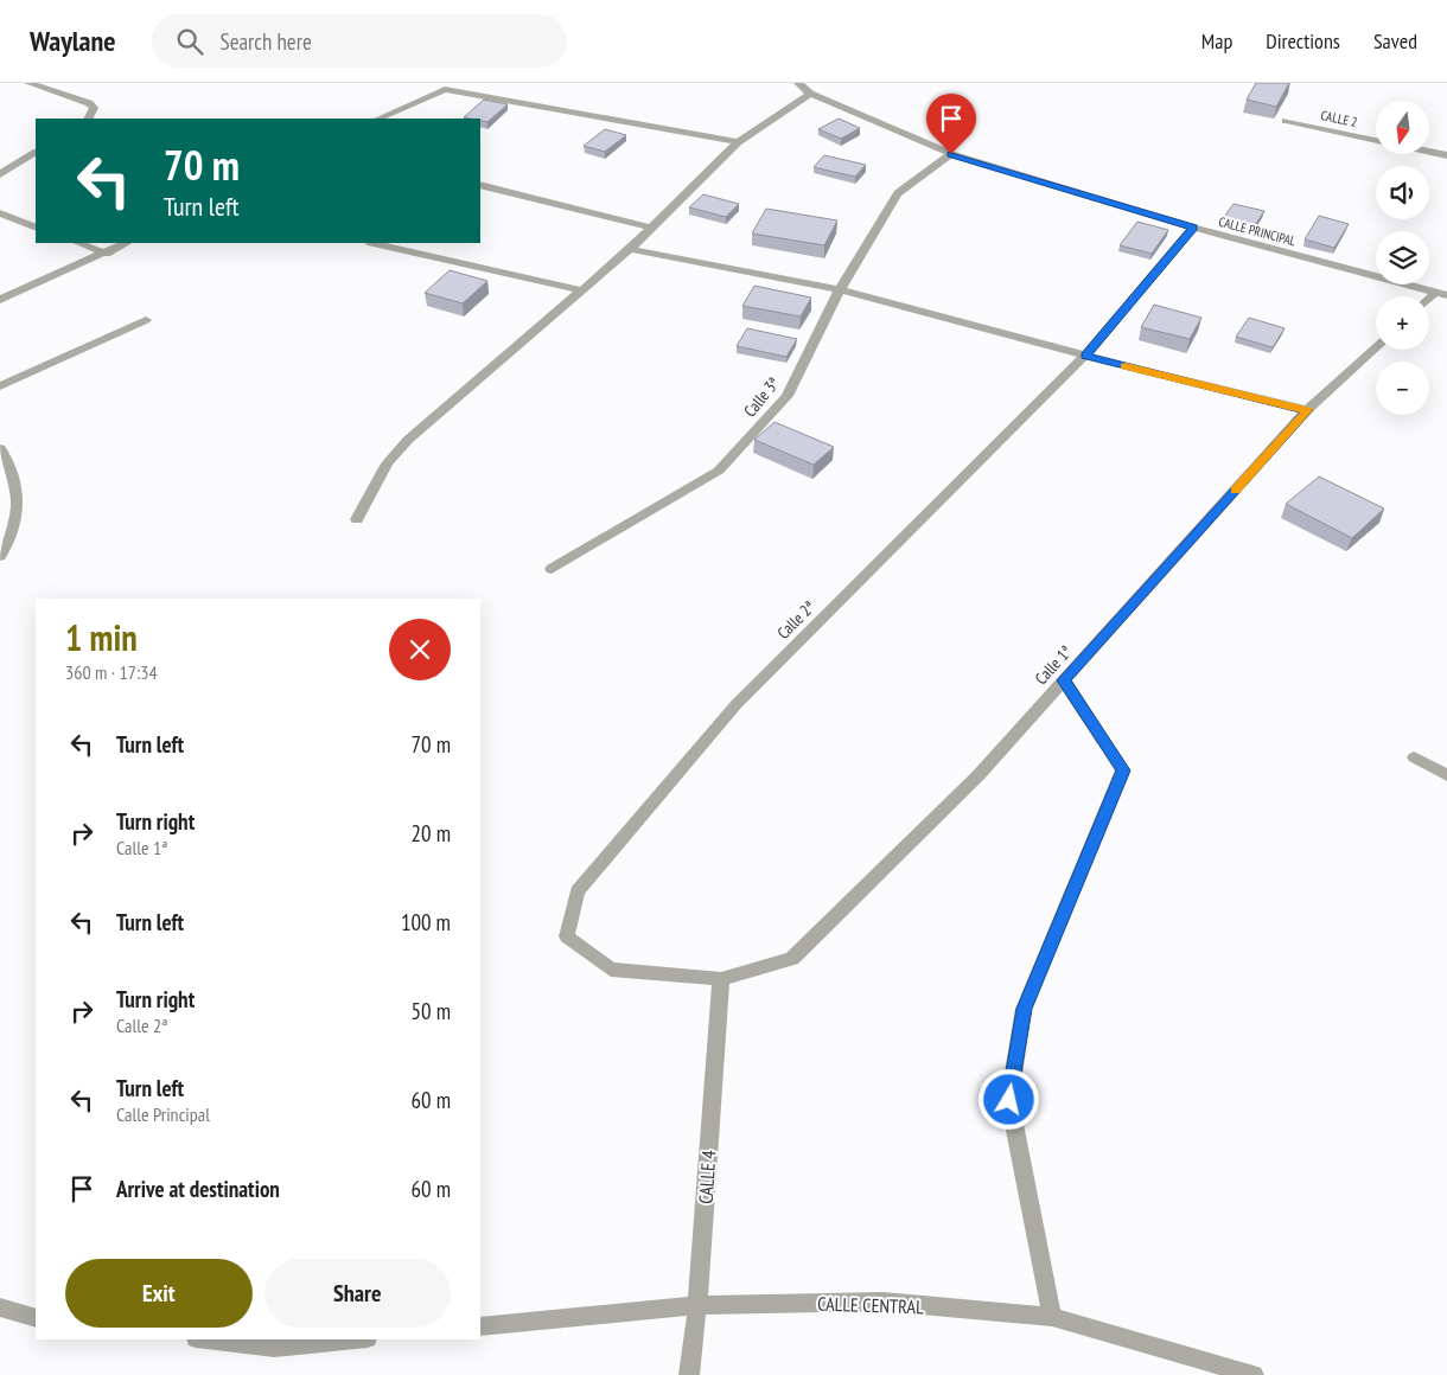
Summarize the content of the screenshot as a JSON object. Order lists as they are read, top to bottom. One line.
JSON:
{"streets":{"street":["CALLE 2","CALLE PRINCIPAL","Calle 3ª","Calle 2ª","Calle 1ª","CALLE 4","CALLE CENTRAL"]},"crossings":[["CALLE PRINCIPAL","Calle 3ª"],["CALLE PRINCIPAL","Calle 2ª"],["Calle 2ª","Calle 1ª"],["Calle 2ª","CALLE 4"],["Calle 1ª","CALLE 4"],["CALLE 4","CALLE CENTRAL"]],"north":"bottom","page":{"header":"Waylane","search":"Search here","nav":["Map","Directions","Saved"],"map_buttons":["+","−"],"turn":["70 m","Turn left"],"heading":["1 min","360 m · 17:34"],"list":[{"name":"Turn left","value":"70 m"},{"name":"Turn right","note":"Calle 1ª","value":"20 m"},{"name":"Turn left","value":"100 m"},{"name":"Turn right","note":"Calle 2ª","value":"50 m"},{"name":"Turn left","note":"Calle Principal","value":"60 m"},{"name":"Arrive at destination","value":"60 m"}],"buttons":["Exit","Share"]}}
